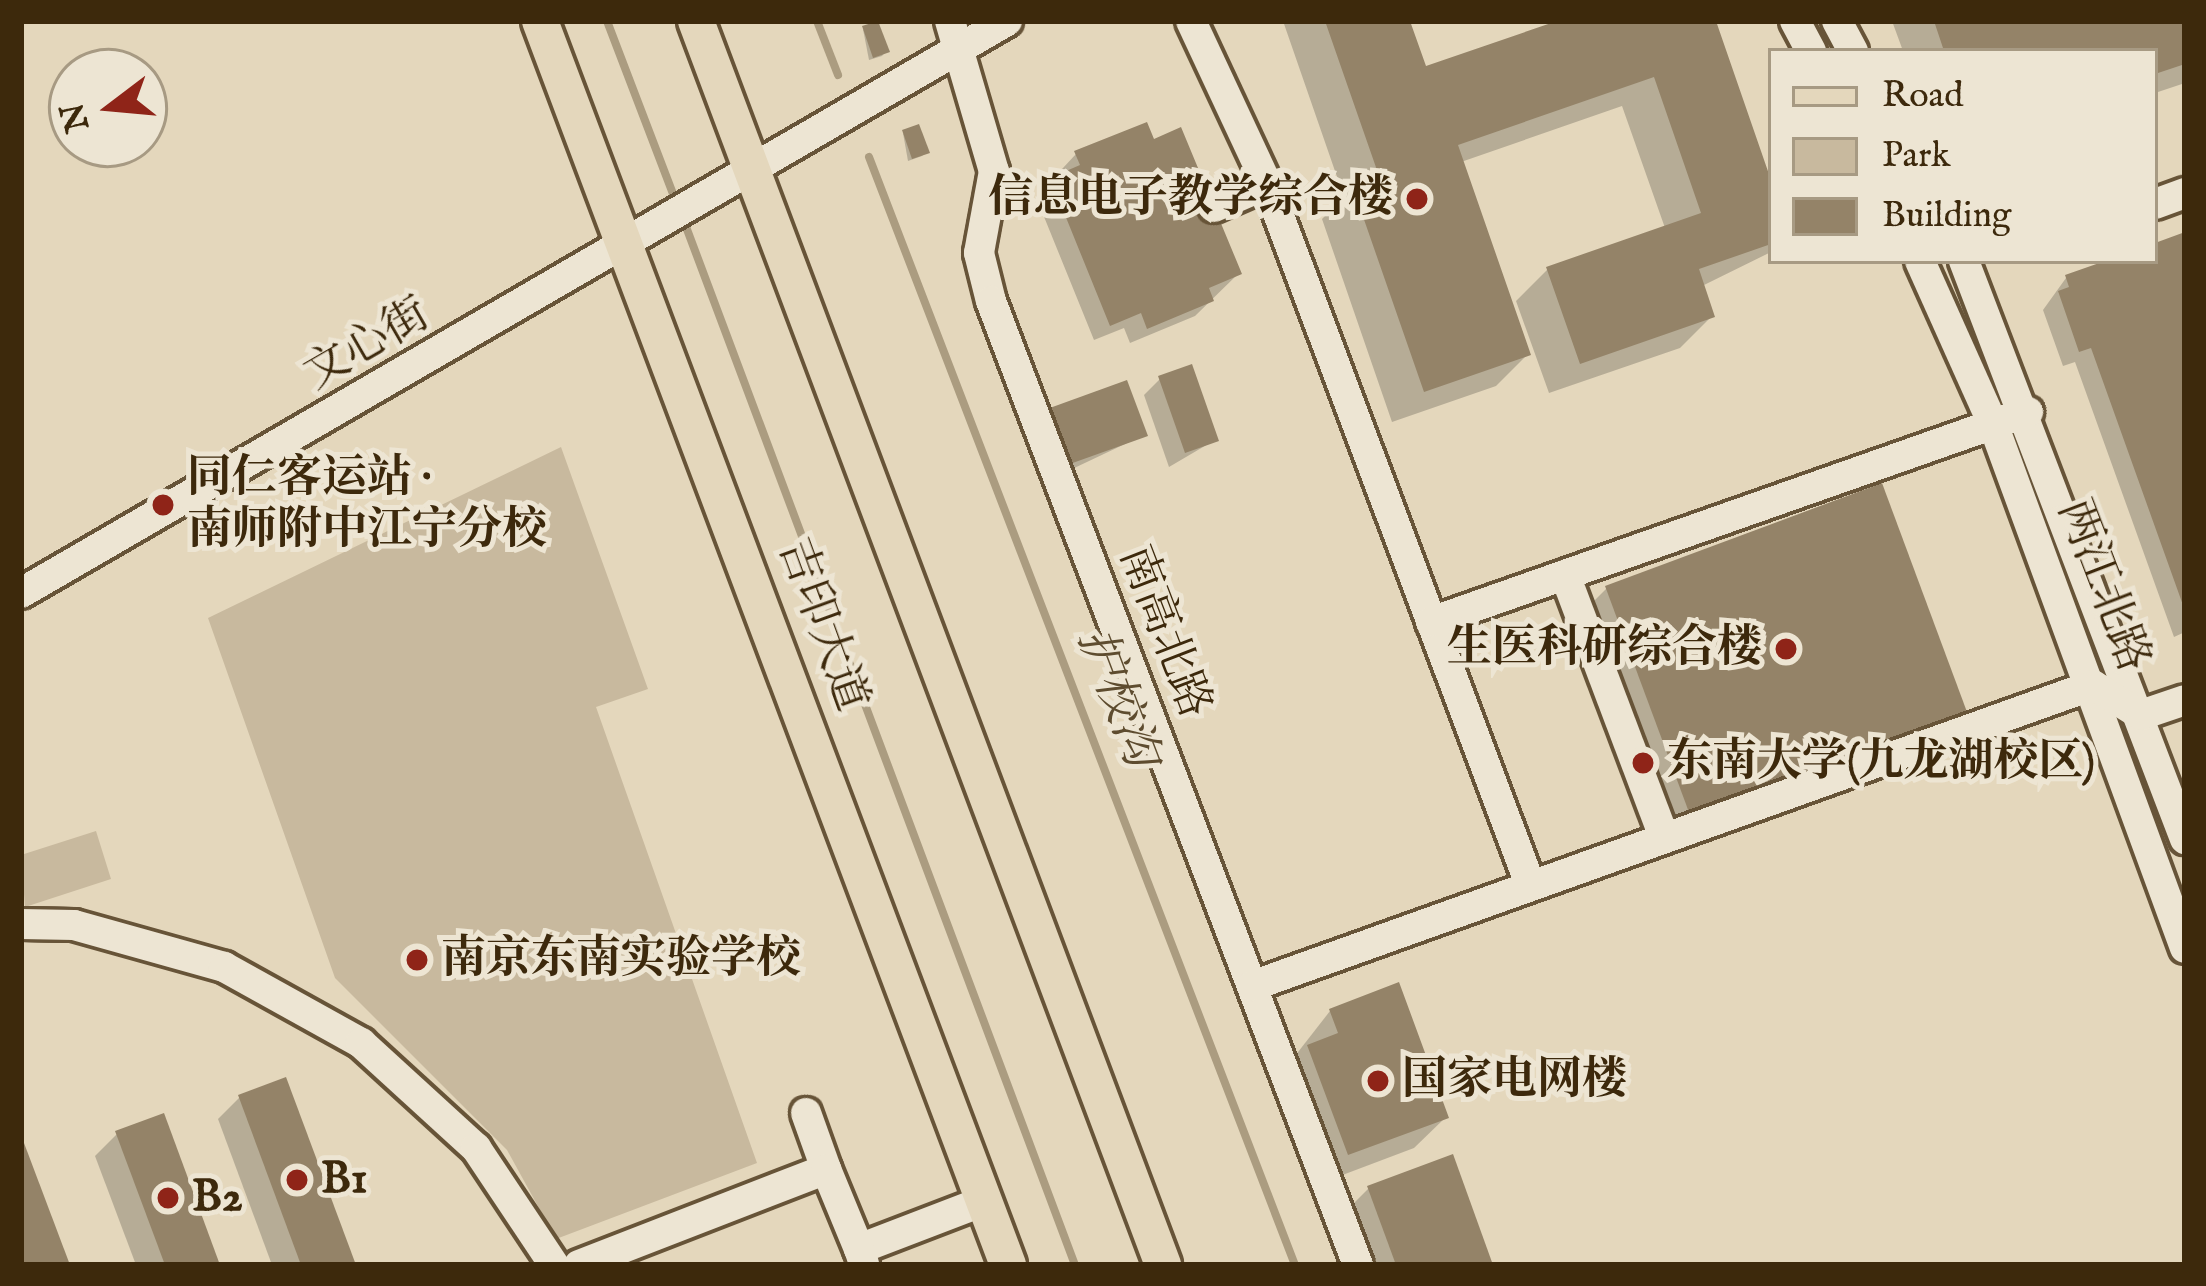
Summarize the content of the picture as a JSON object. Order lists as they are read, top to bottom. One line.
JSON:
{"streets":{"main road":["吉印大道"],"street":["文心街","两江北路","南高北路"]},"crossings":[["文心街","吉印大道"],["文心街","南高北路"]],"water":["护校沟"],"places":["信息电子教学综合楼","同仁客运站 · 南师附中江宁分校","生医科研综合楼","东南大学(九龙湖校区)","南京东南实验学校","国家电网楼","B1","B2"],"legend":["Road","Park","Building"],"north":"left"}
